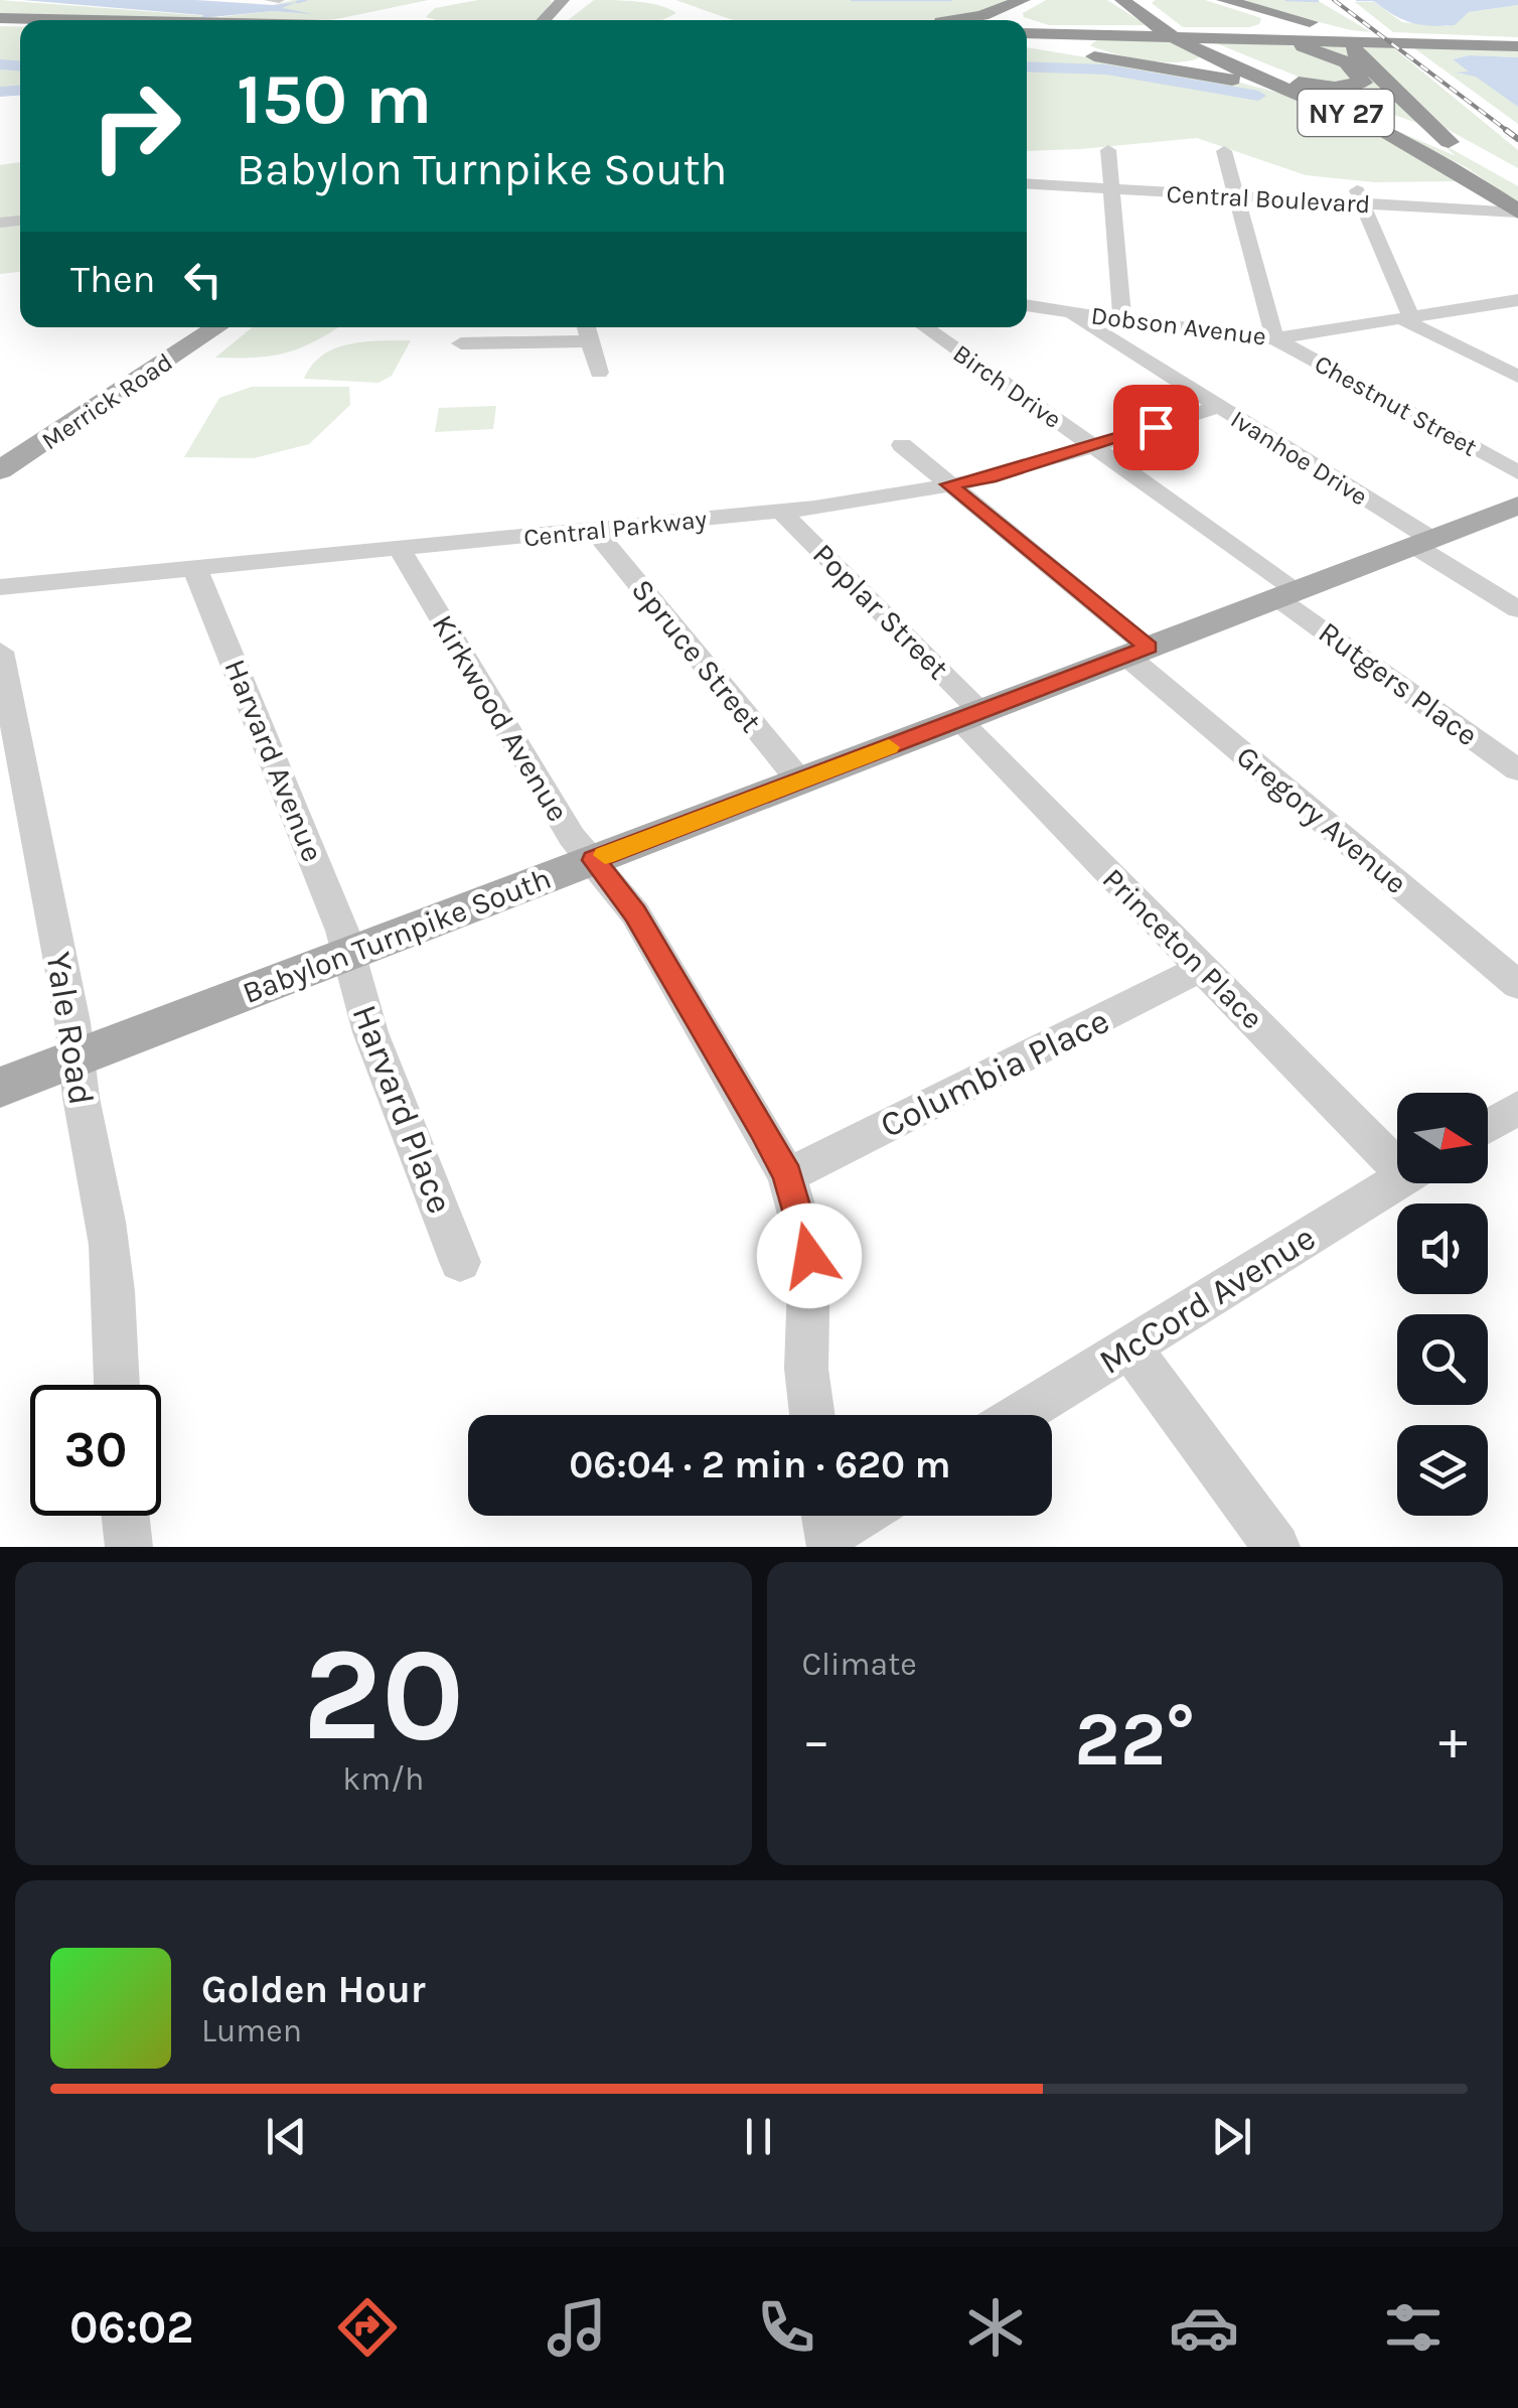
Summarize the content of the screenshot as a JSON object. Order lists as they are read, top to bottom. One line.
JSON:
{"streets":{"highway":["NY 27"],"main road":["Merrick Road","Babylon Turnpike South"],"street":["Central Boulevard","Dobson Avenue","Birch Drive","Chestnut Street","Ivanhoe Drive","Central Parkway","Poplar Street","Spruce Street","Rutgers Place","Kirkwood Avenue","Harvard Avenue","Gregory Avenue","Princeton Place","Yale Road","Columbia Place","Harvard Place","McCord Avenue"]},"crossings":[["NY 27","Central Boulevard"],["Dobson Avenue","Chestnut Street"],["Dobson Avenue","Ivanhoe Drive"],["Birch Drive","Central Parkway"],["Birch Drive","Rutgers Place"],["Birch Drive","Babylon Turnpike South"],["Ivanhoe Drive","Central Parkway"],["Ivanhoe Drive","Babylon Turnpike South"],["Central Parkway","Poplar Street"],["Central Parkway","Spruce Street"],["Central Parkway","Kirkwood Avenue"],["Central Parkway","Harvard Avenue"],["Central Parkway","Gregory Avenue"],["Poplar Street","Babylon Turnpike South"],["Poplar Street","Princeton Place"],["Spruce Street","Babylon Turnpike South"],["Rutgers Place","Babylon Turnpike South"],["Kirkwood Avenue","Babylon Turnpike South"],["Kirkwood Avenue","Columbia Place"],["Harvard Avenue","Babylon Turnpike South"],["Harvard Avenue","Harvard Place"],["Gregory Avenue","Babylon Turnpike South"],["Babylon Turnpike South","Princeton Place"],["Babylon Turnpike South","Yale Road"],["Babylon Turnpike South","Harvard Place"],["Princeton Place","Columbia Place"]],"north":"right","page":{"turn":["150 m","Babylon Turnpike South"],"then":"Then","limit":"30","trip":"06:04 · 2 min · 620 m","tile":[["20","km/h"],"Climate"],"heat":["−","22°","+"],"song":["Golden Hour","Lumen"],"tabs":"06:02"}}
